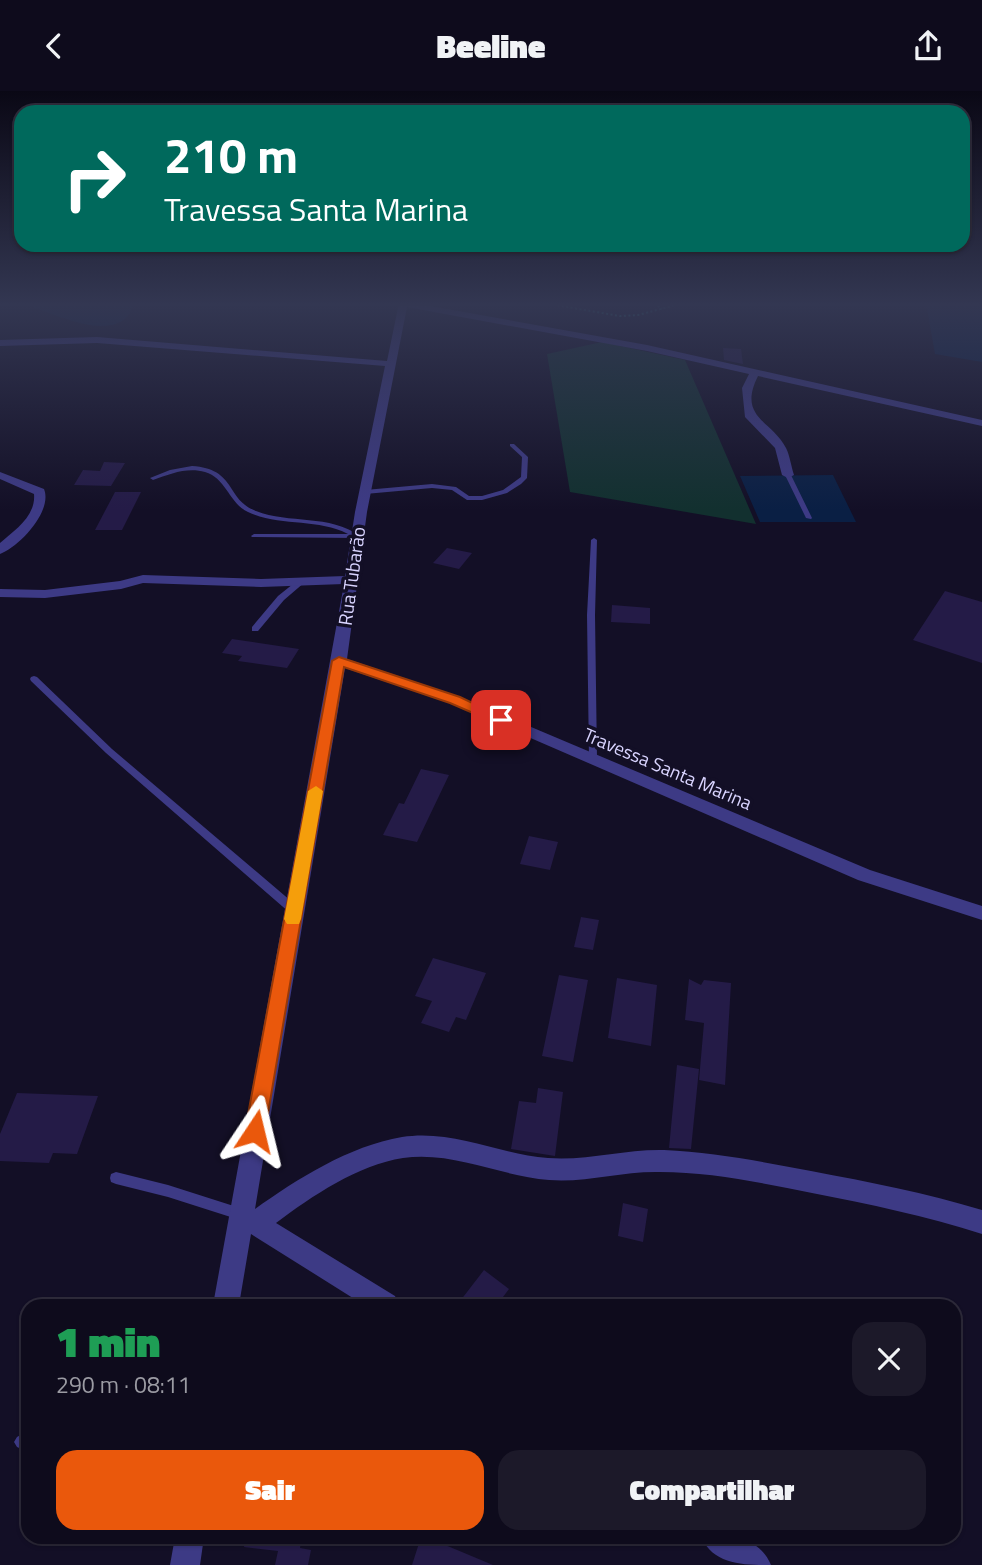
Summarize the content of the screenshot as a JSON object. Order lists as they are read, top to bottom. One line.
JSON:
{"streets":{"street":["Rua Tubarão","Travessa Santa Marina"]},"crossings":[["Rua Tubarão","Travessa Santa Marina"]],"page":{"header":"Beeline","turn":["210 m","Travessa Santa Marina"],"heading":["1 min","290 m · 08:11"],"buttons":["Sair","Compartilhar"]}}
